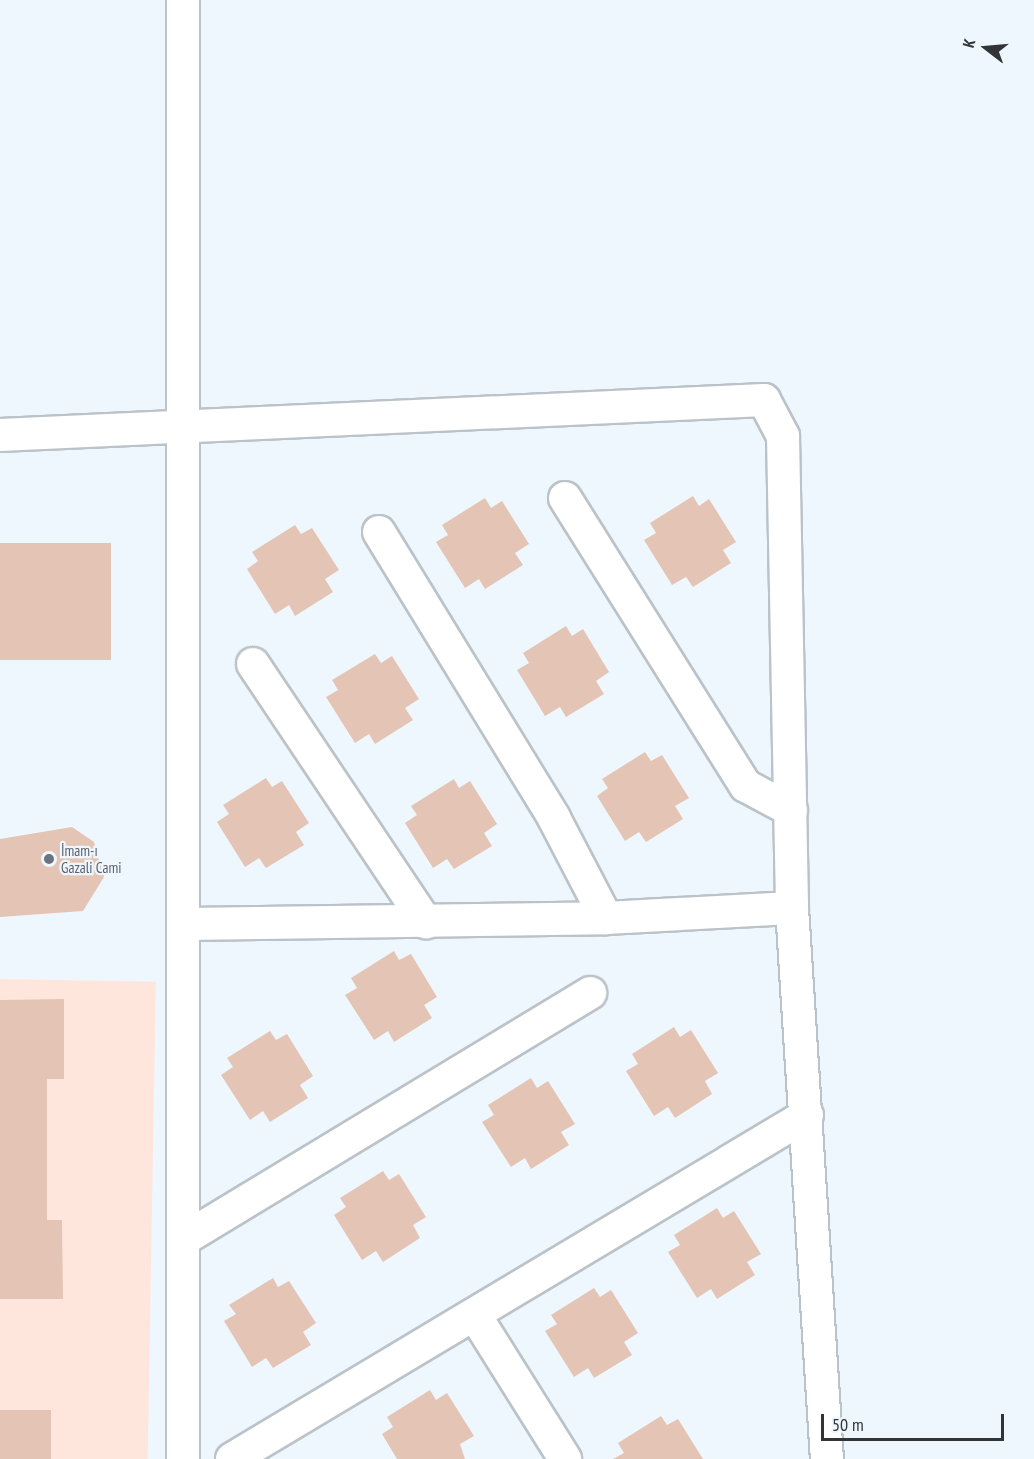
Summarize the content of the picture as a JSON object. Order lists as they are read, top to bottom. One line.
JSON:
{"places":["İmam-ı Gazali Cami"],"scale_bar":"50 m","north":"left"}
